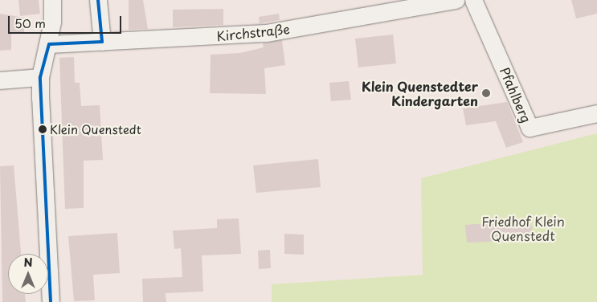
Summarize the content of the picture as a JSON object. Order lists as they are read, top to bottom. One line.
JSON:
{"streets":{"street":["Kirchstraße","Pfahlberg"]},"parks":["Friedhof Klein Quenstedt"],"places":["Klein Quenstedter Kindergarten","Klein Quenstedt"],"scale_bar":"50 m","north":"top"}
